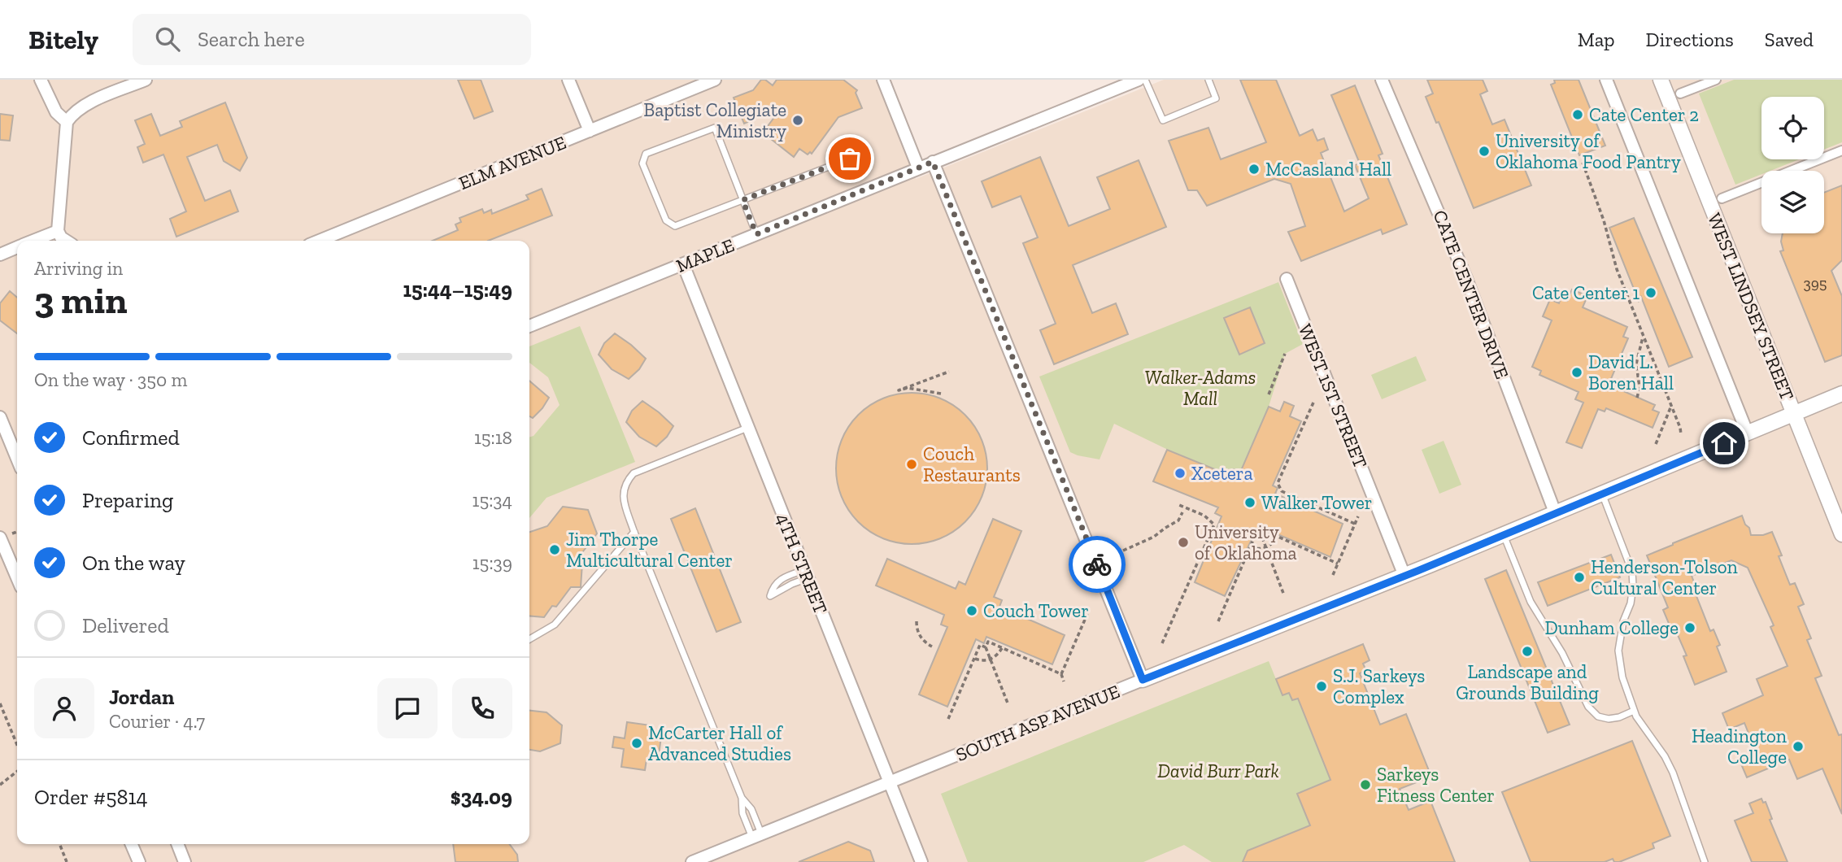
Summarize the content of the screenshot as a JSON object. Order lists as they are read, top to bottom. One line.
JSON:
{"streets":{"street":["ELM AVENUE","MAPLE","CATE CENTER DRIVE","WEST LINDSEY STREET","WEST 1ST STREET","4TH STREET","SOUTH ASP AVENUE"]},"crossings":[["MAPLE","4TH STREET"],["CATE CENTER DRIVE","SOUTH ASP AVENUE"],["WEST LINDSEY STREET","SOUTH ASP AVENUE"],["WEST 1ST STREET","SOUTH ASP AVENUE"],["4TH STREET","SOUTH ASP AVENUE"]],"parks":["Walker-Adams Mall","David Burr Park"],"places":["Cate Center 2","Baptist Collegiate Ministry","University of Oklahoma Food Pantry","McCasland Hall","Cate Center 1","David L. Boren Hall","Couch Restaurants","Xcetera","Walker Tower","University of Oklahoma","Jim Thorpe Multicultural Center","Henderson-Tolson Cultural Center","Couch Tower","Dunham College","Landscape and Grounds Building","S.J. Sarkeys Complex","McCarter Hall of Advanced Studies","Headington College","Sarkeys Fitness Center"],"house_numbers":["395"],"page":{"header":"Bitely","search":"Search here","nav":["Map","Directions","Saved"],"heading":["3 min","Arriving in","15:44–15:49"],"panel":["Jordan","Courier · 4.7","Order #5814","$34.09"],"bar":"On the way · 350 m","list":[["Confirmed","15:18"],["Preparing","15:34"],["On the way","15:39"],"Delivered"]}}
